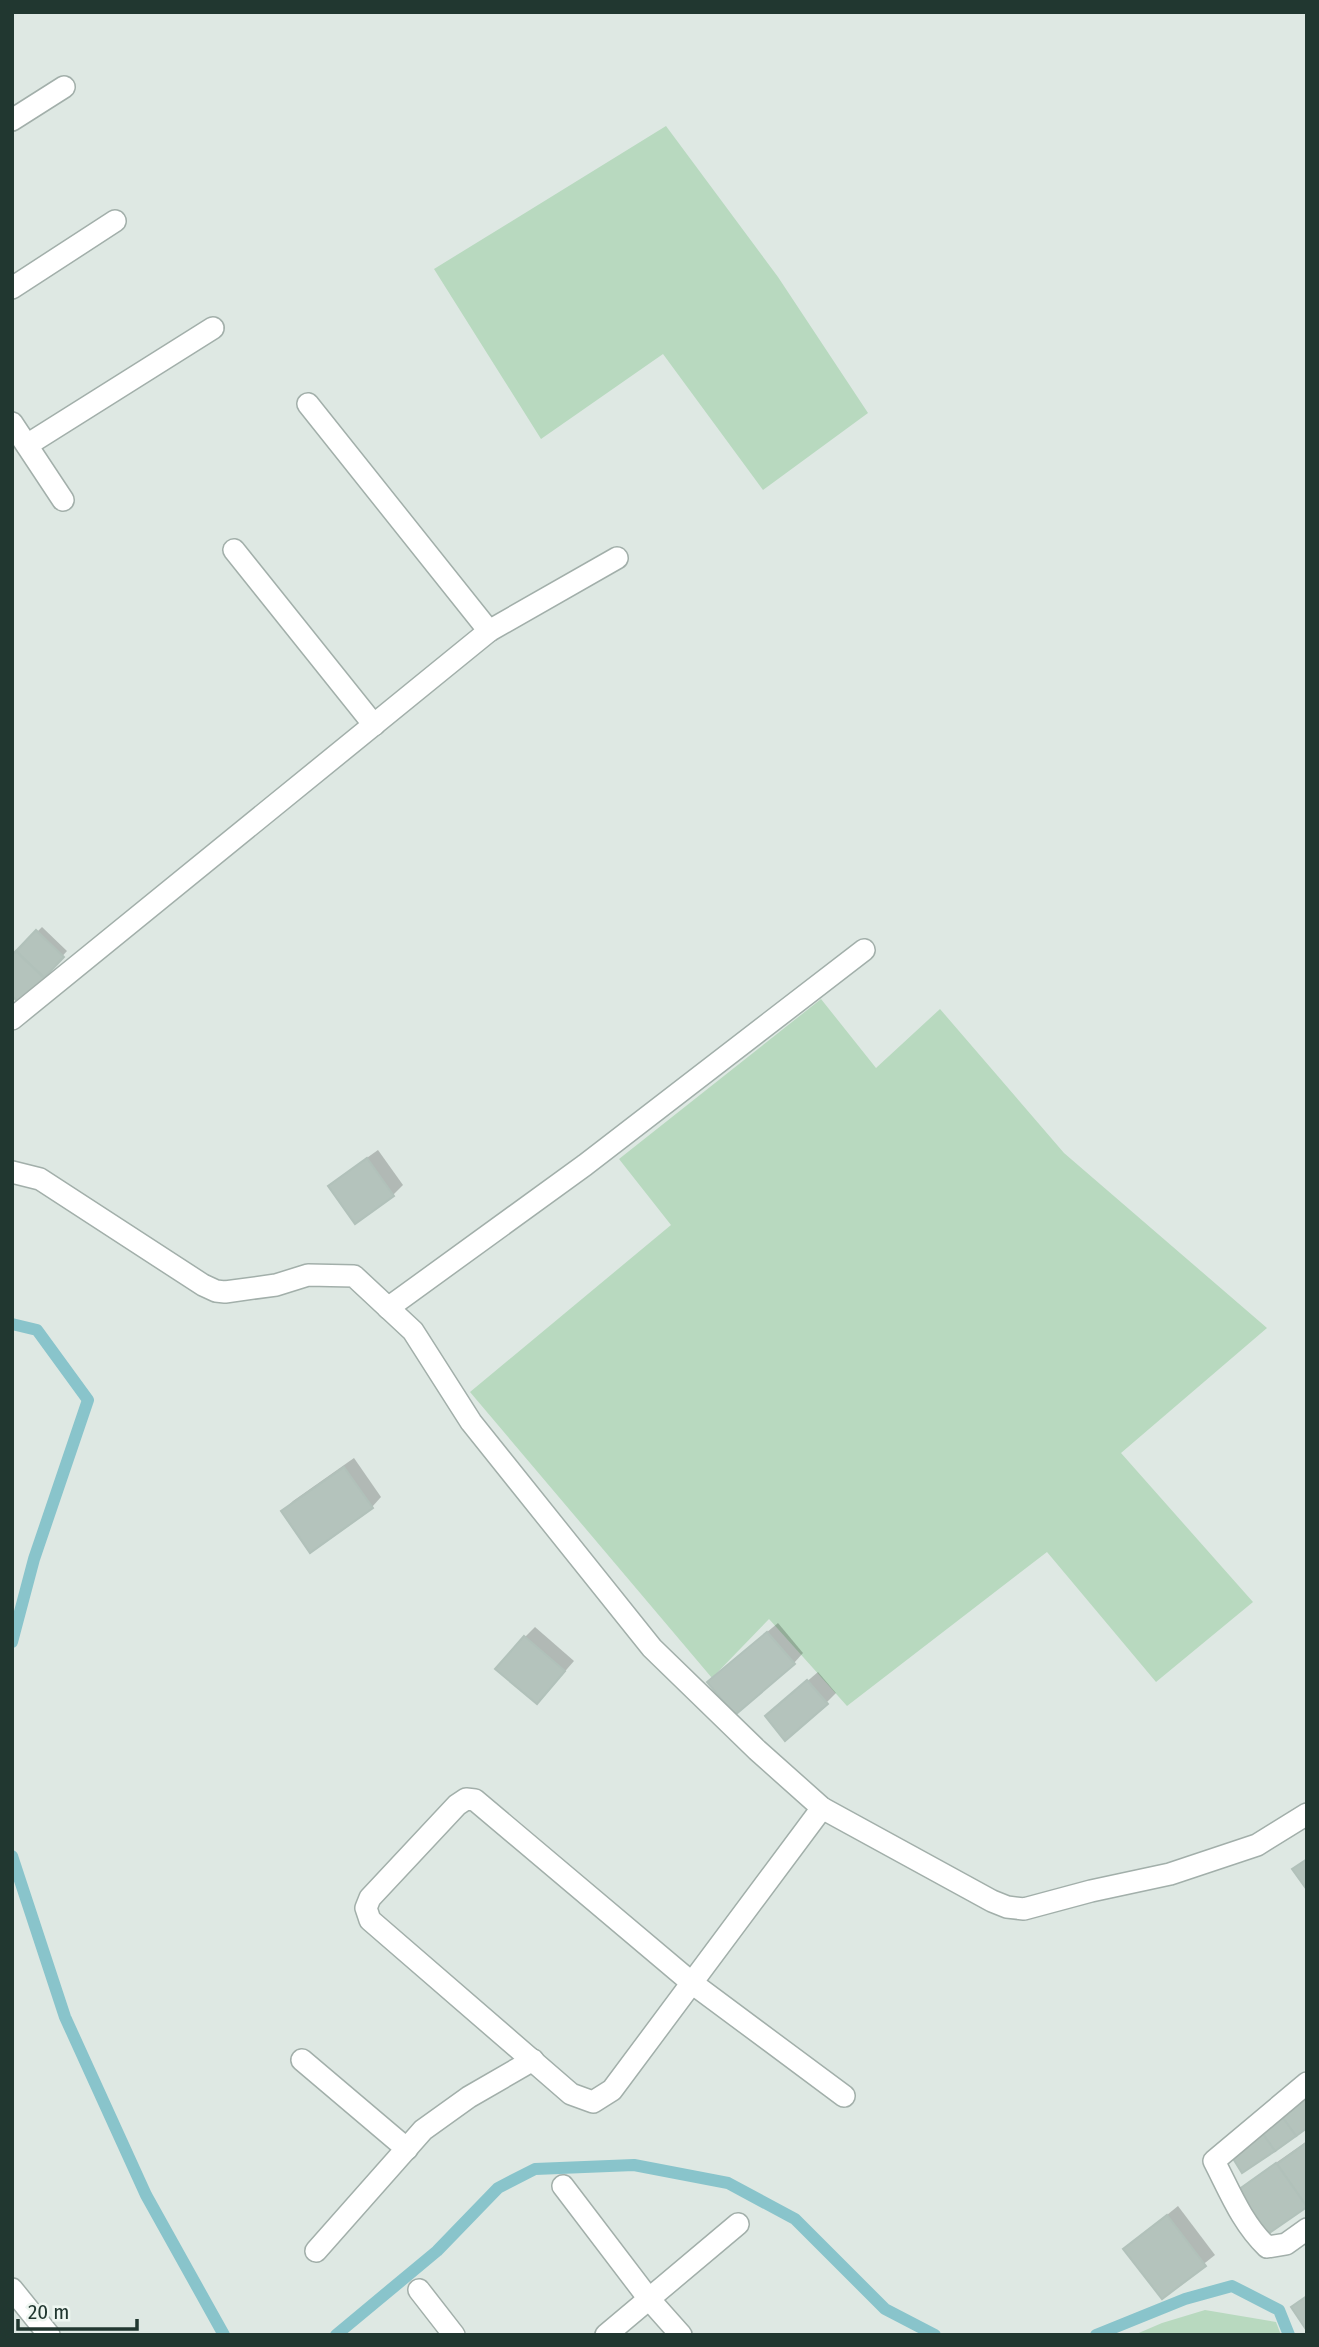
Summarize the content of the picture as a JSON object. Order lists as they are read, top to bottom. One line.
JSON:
{"scale_bar":"20 m"}
